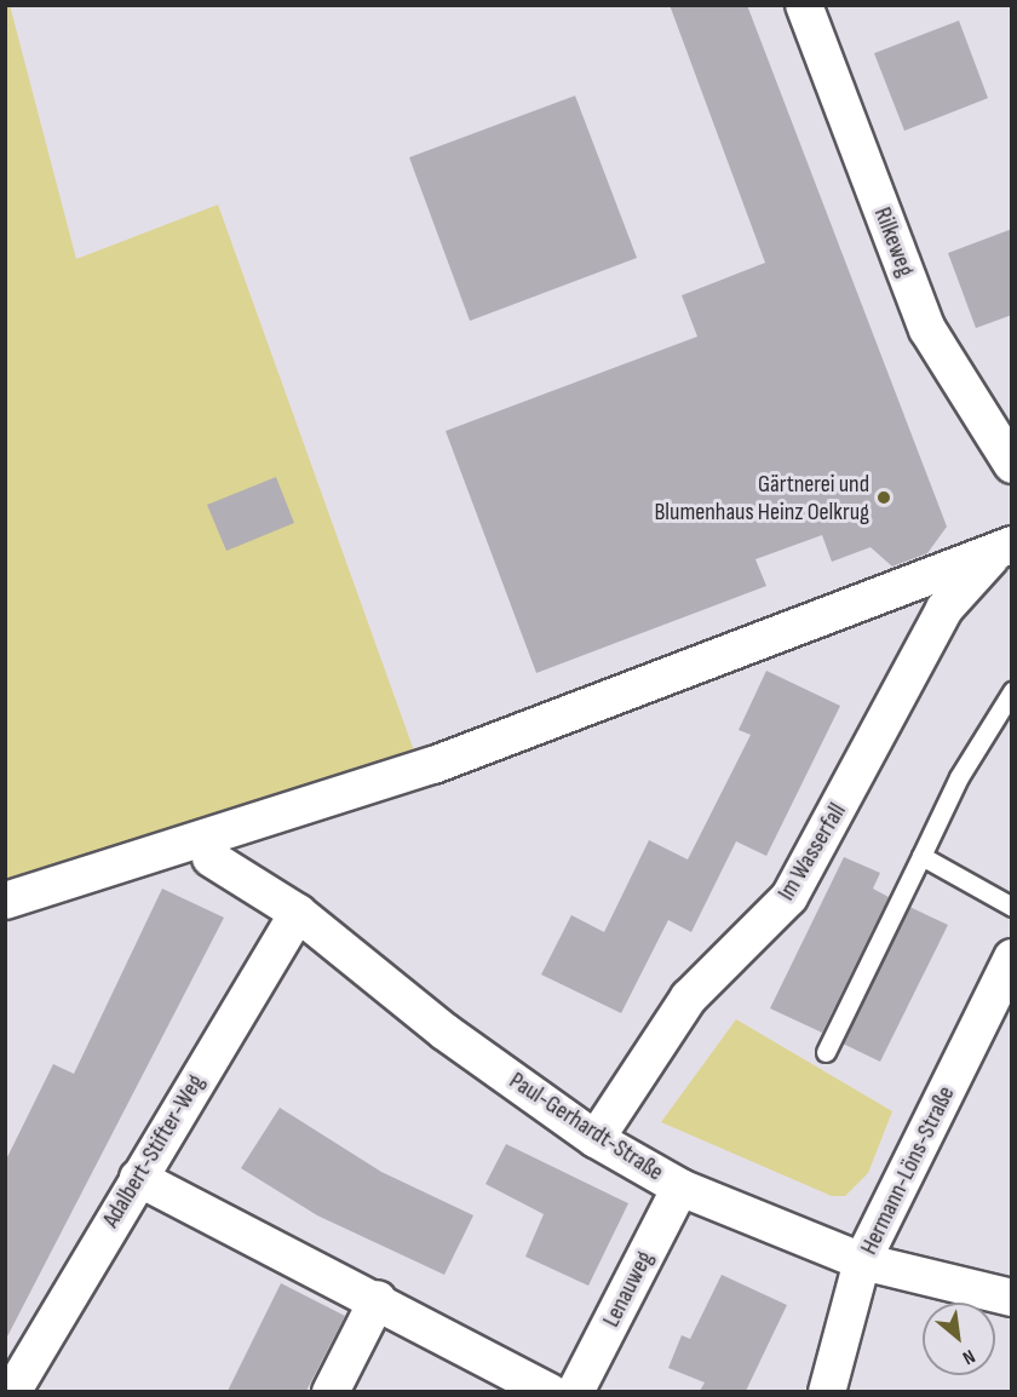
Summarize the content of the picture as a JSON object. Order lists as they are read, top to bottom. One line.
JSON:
{"streets":{"street":["Rilkeweg","Im Wasserfall","Paul-Gerhardt-Straße","Adalbert-Stifter-Weg","Hermann-Löns-Straße","Lenauweg"]},"crossings":[["Im Wasserfall","Paul-Gerhardt-Straße"],["Paul-Gerhardt-Straße","Adalbert-Stifter-Weg"],["Paul-Gerhardt-Straße","Hermann-Löns-Straße"],["Paul-Gerhardt-Straße","Lenauweg"]],"places":["Gärtnerei und Blumenhaus Heinz Oelkrug"],"north":"bottom right"}
